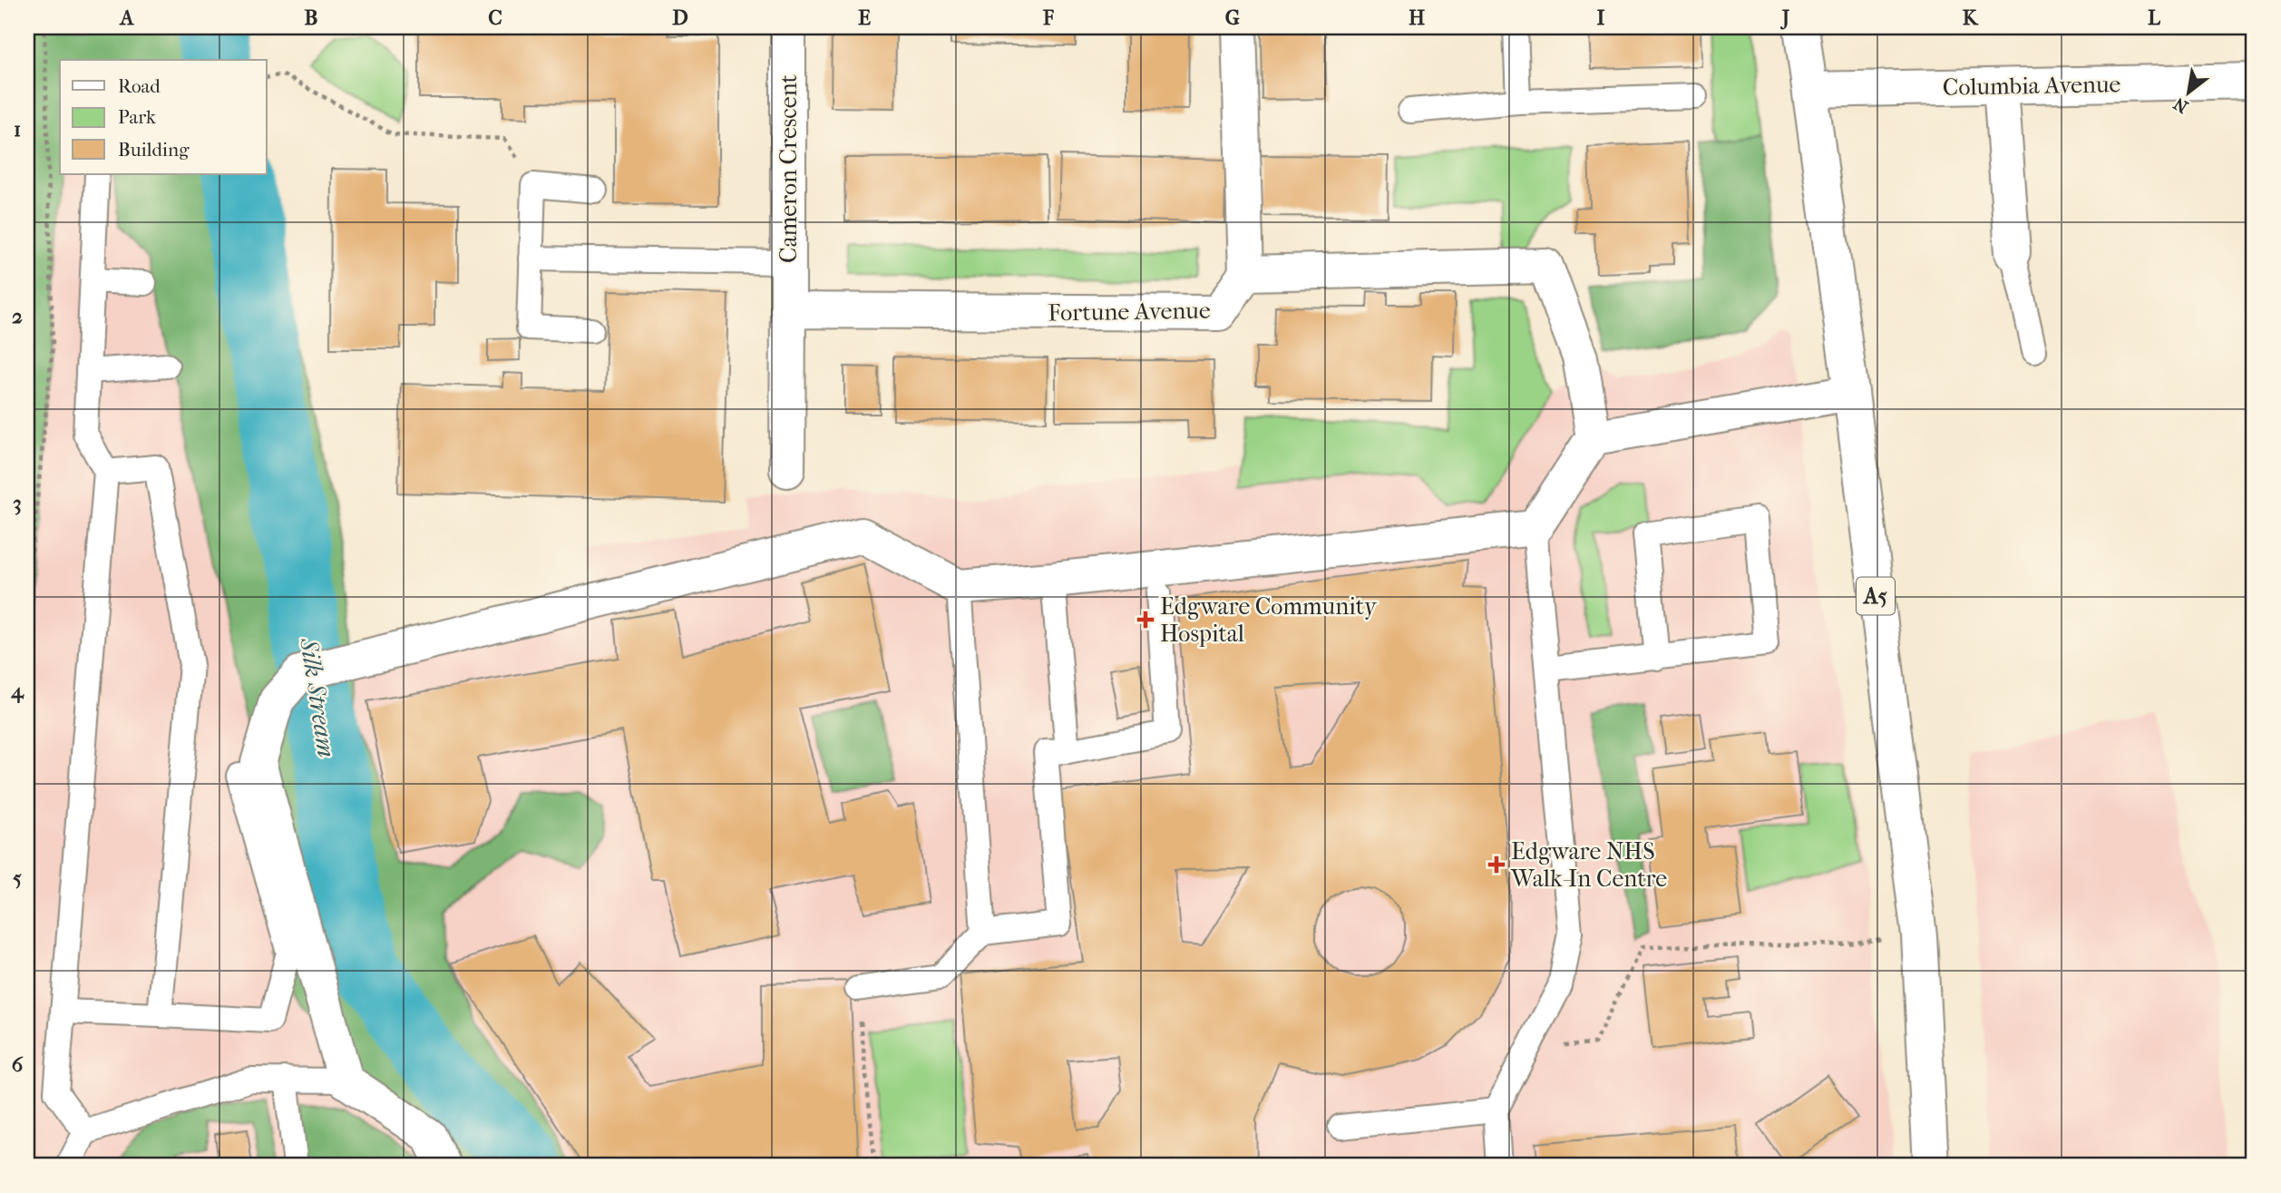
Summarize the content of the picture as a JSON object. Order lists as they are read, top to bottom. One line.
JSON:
{"streets":{"street":["Columbia Avenue","Cameron Crescent","Fortune Avenue","A5"]},"crossings":[["Columbia Avenue","A5"],["Cameron Crescent","Fortune Avenue"]],"water":["Silk Stream"],"places":{"health":["Edgware Community Hospital","Edgware NHS Walk-In Centre"]},"legend":["Road","Park","Building"],"north":"bottom left","grid":{"columns":["A","B","C","D","E","F","G","H","I","J","K","L"],"rows":["1","2","3","4","5","6"]}}
